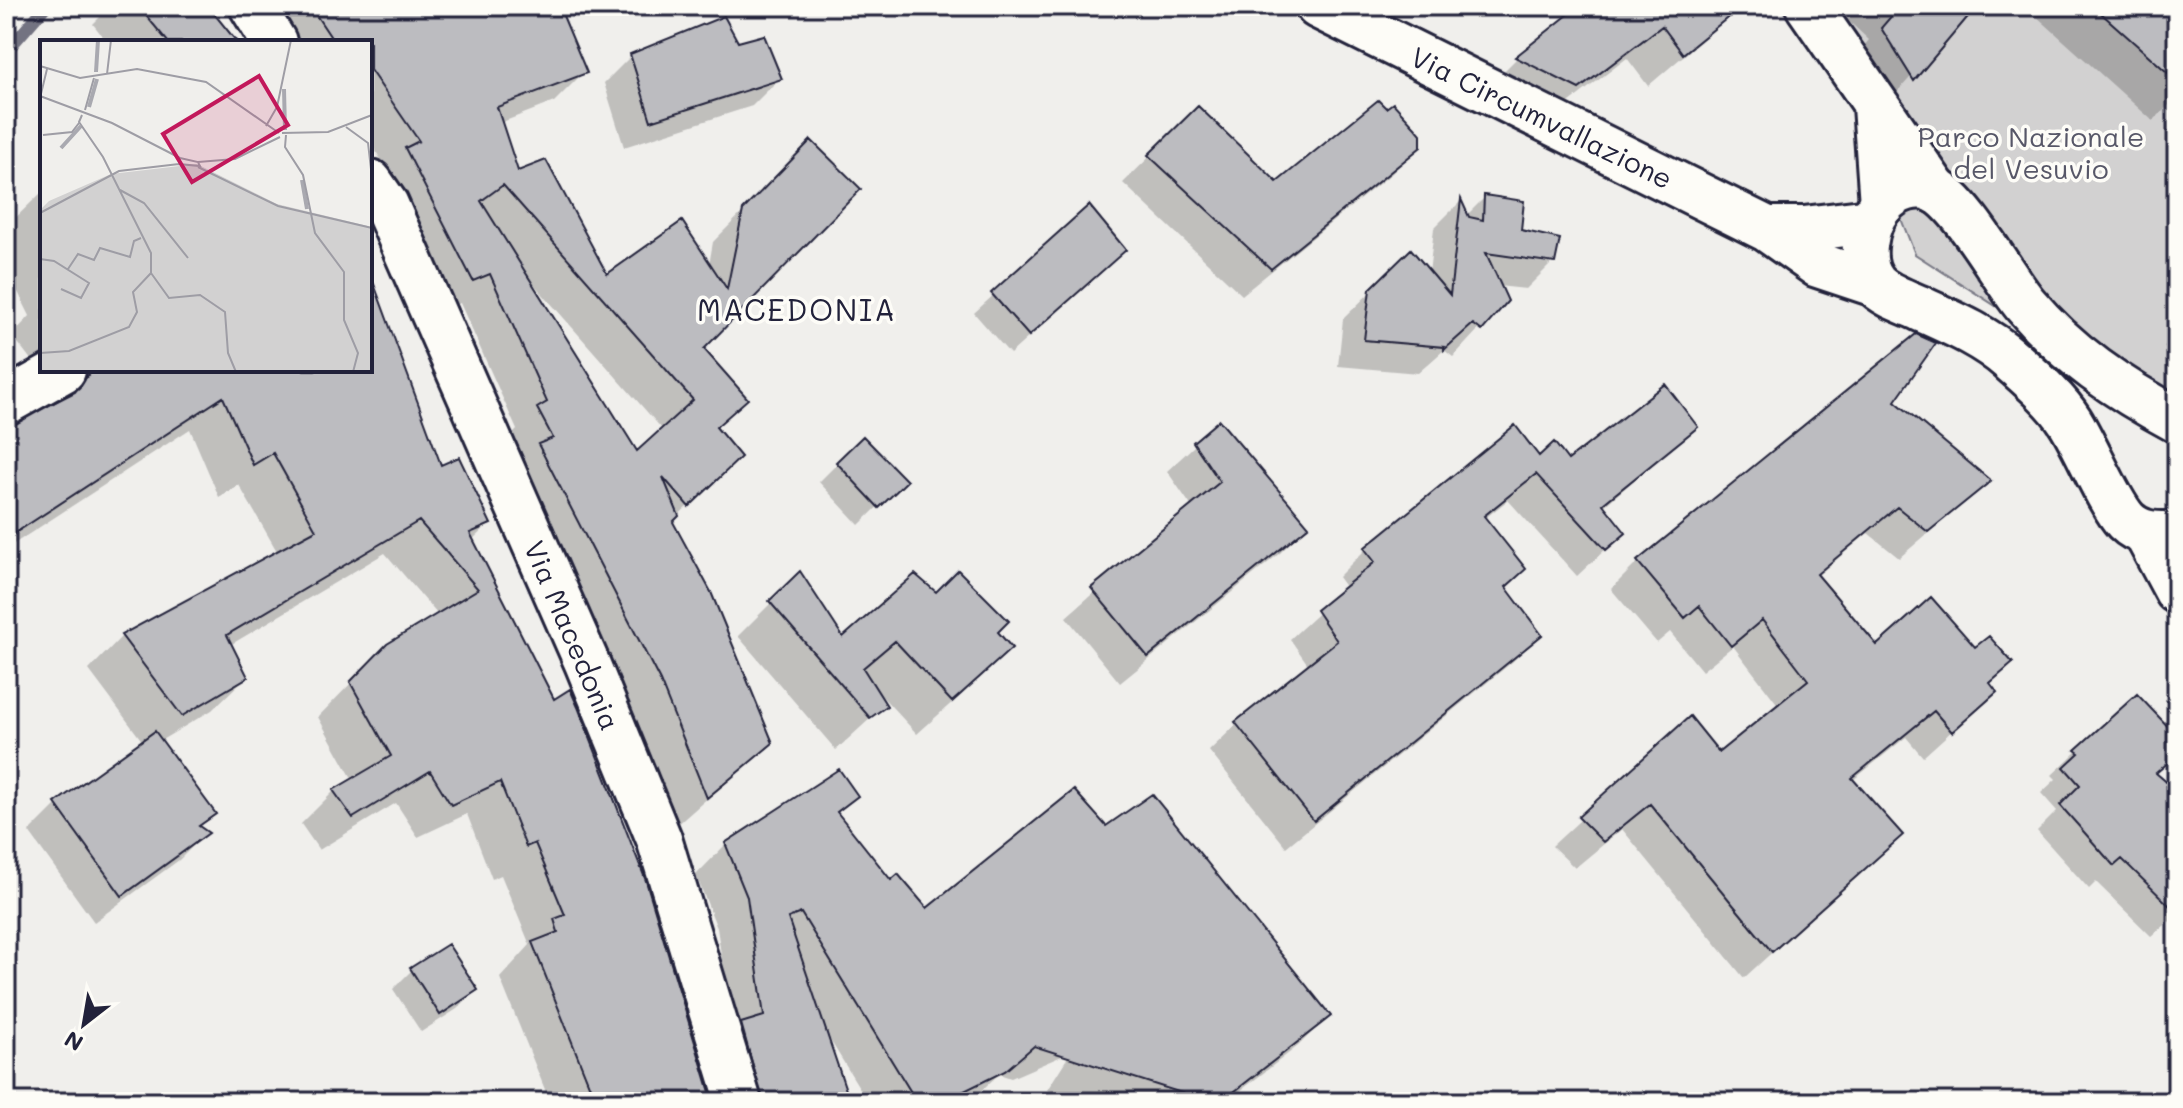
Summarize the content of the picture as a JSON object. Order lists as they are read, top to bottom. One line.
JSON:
{"streets":{"main road":["Via Circumvallazione","Via Macedonia"]},"districts":["MACEDONIA"],"parks":["Parco Nazionale del Vesuvio"],"north":"bottom left"}
